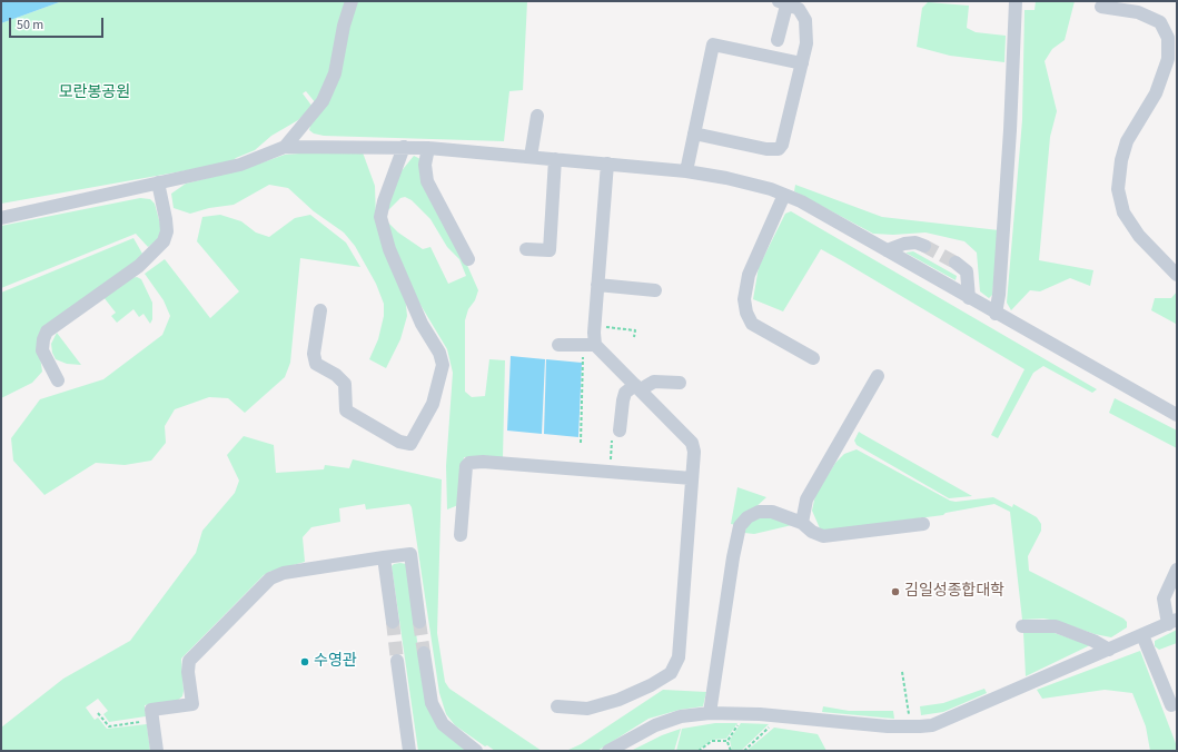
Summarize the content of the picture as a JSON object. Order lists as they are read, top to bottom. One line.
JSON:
{"parks":["모란봉공원"],"places":["김일성종합대학","수영관"],"scale_bar":"50 m"}
